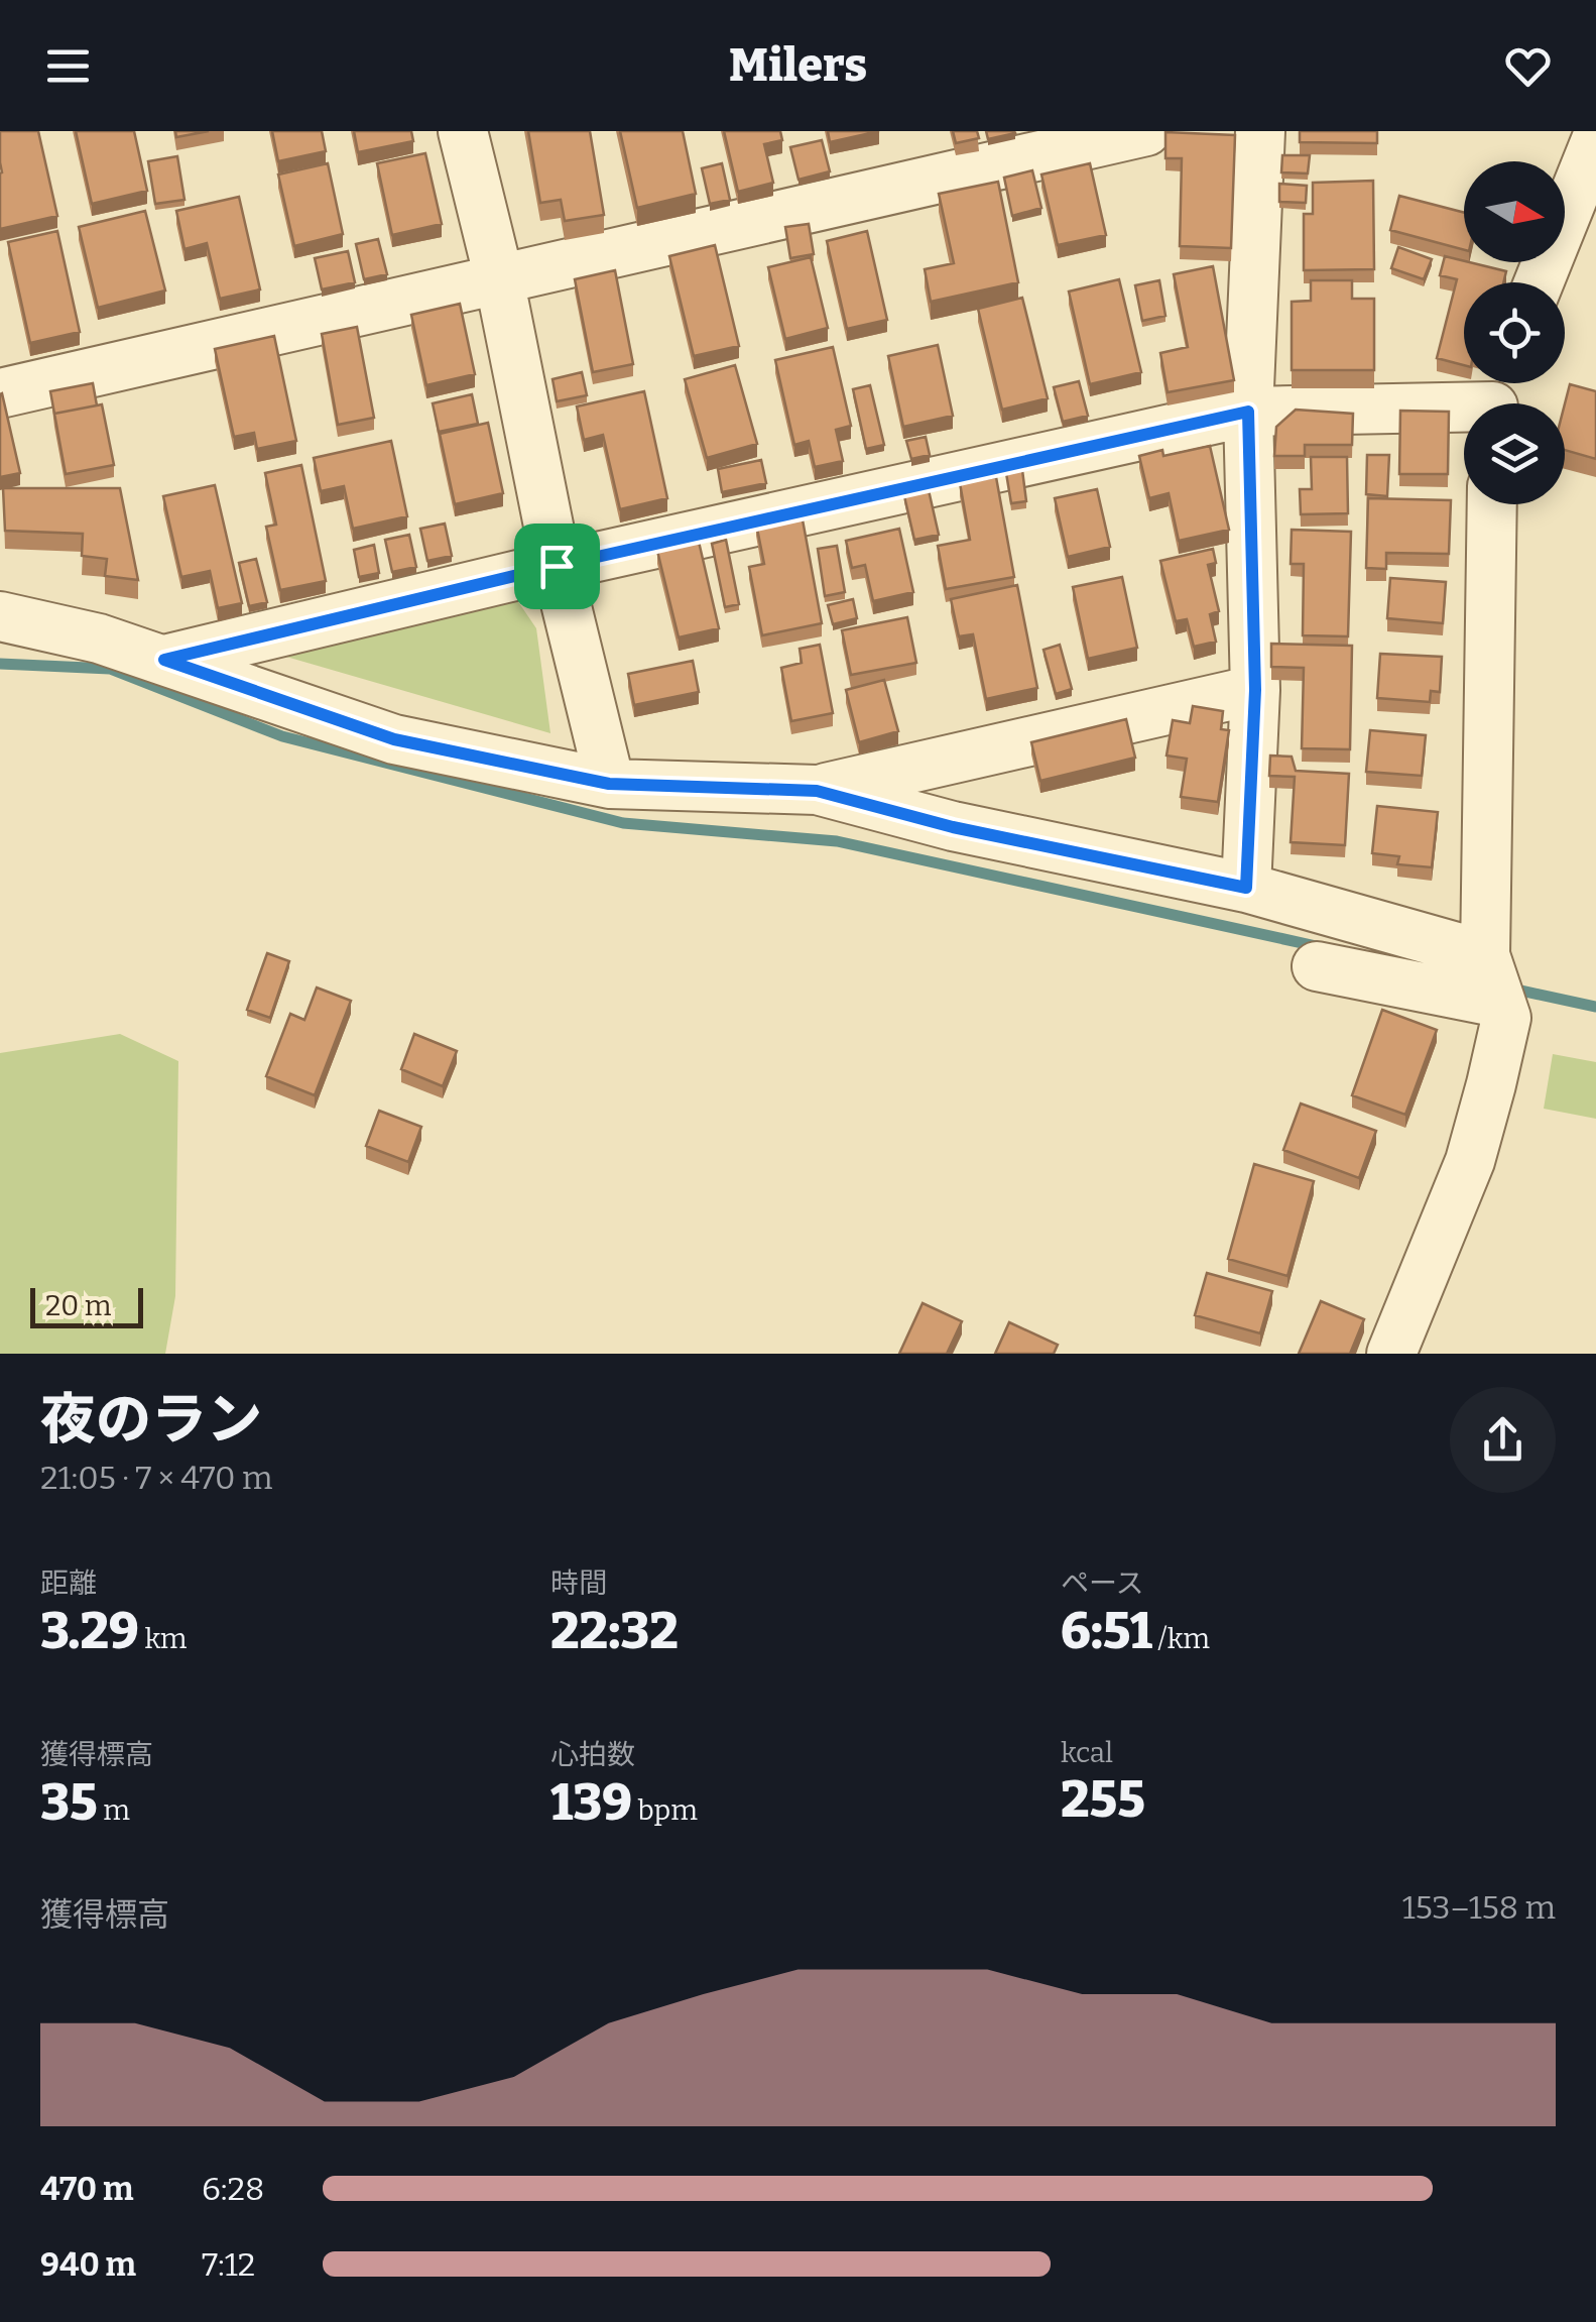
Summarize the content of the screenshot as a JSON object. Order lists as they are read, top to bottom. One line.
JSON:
{"scale_bar":"20 m","north":"right","page":{"header":"Milers","scale":"20 m","heading":["夜のラン","21:05 · 7 × 470 m"],"stats":[["距離","3.29 km"],["時間","22:32"],["ペース","6:51 /km"],["獲得標高","35 m"],["心拍数","139 bpm"],["kcal","255"]],"chart":["獲得標高","153–158 m"],"list":[{"name":"470 m","note":"6:28"},{"name":"940 m","note":"7:12"}]}}
